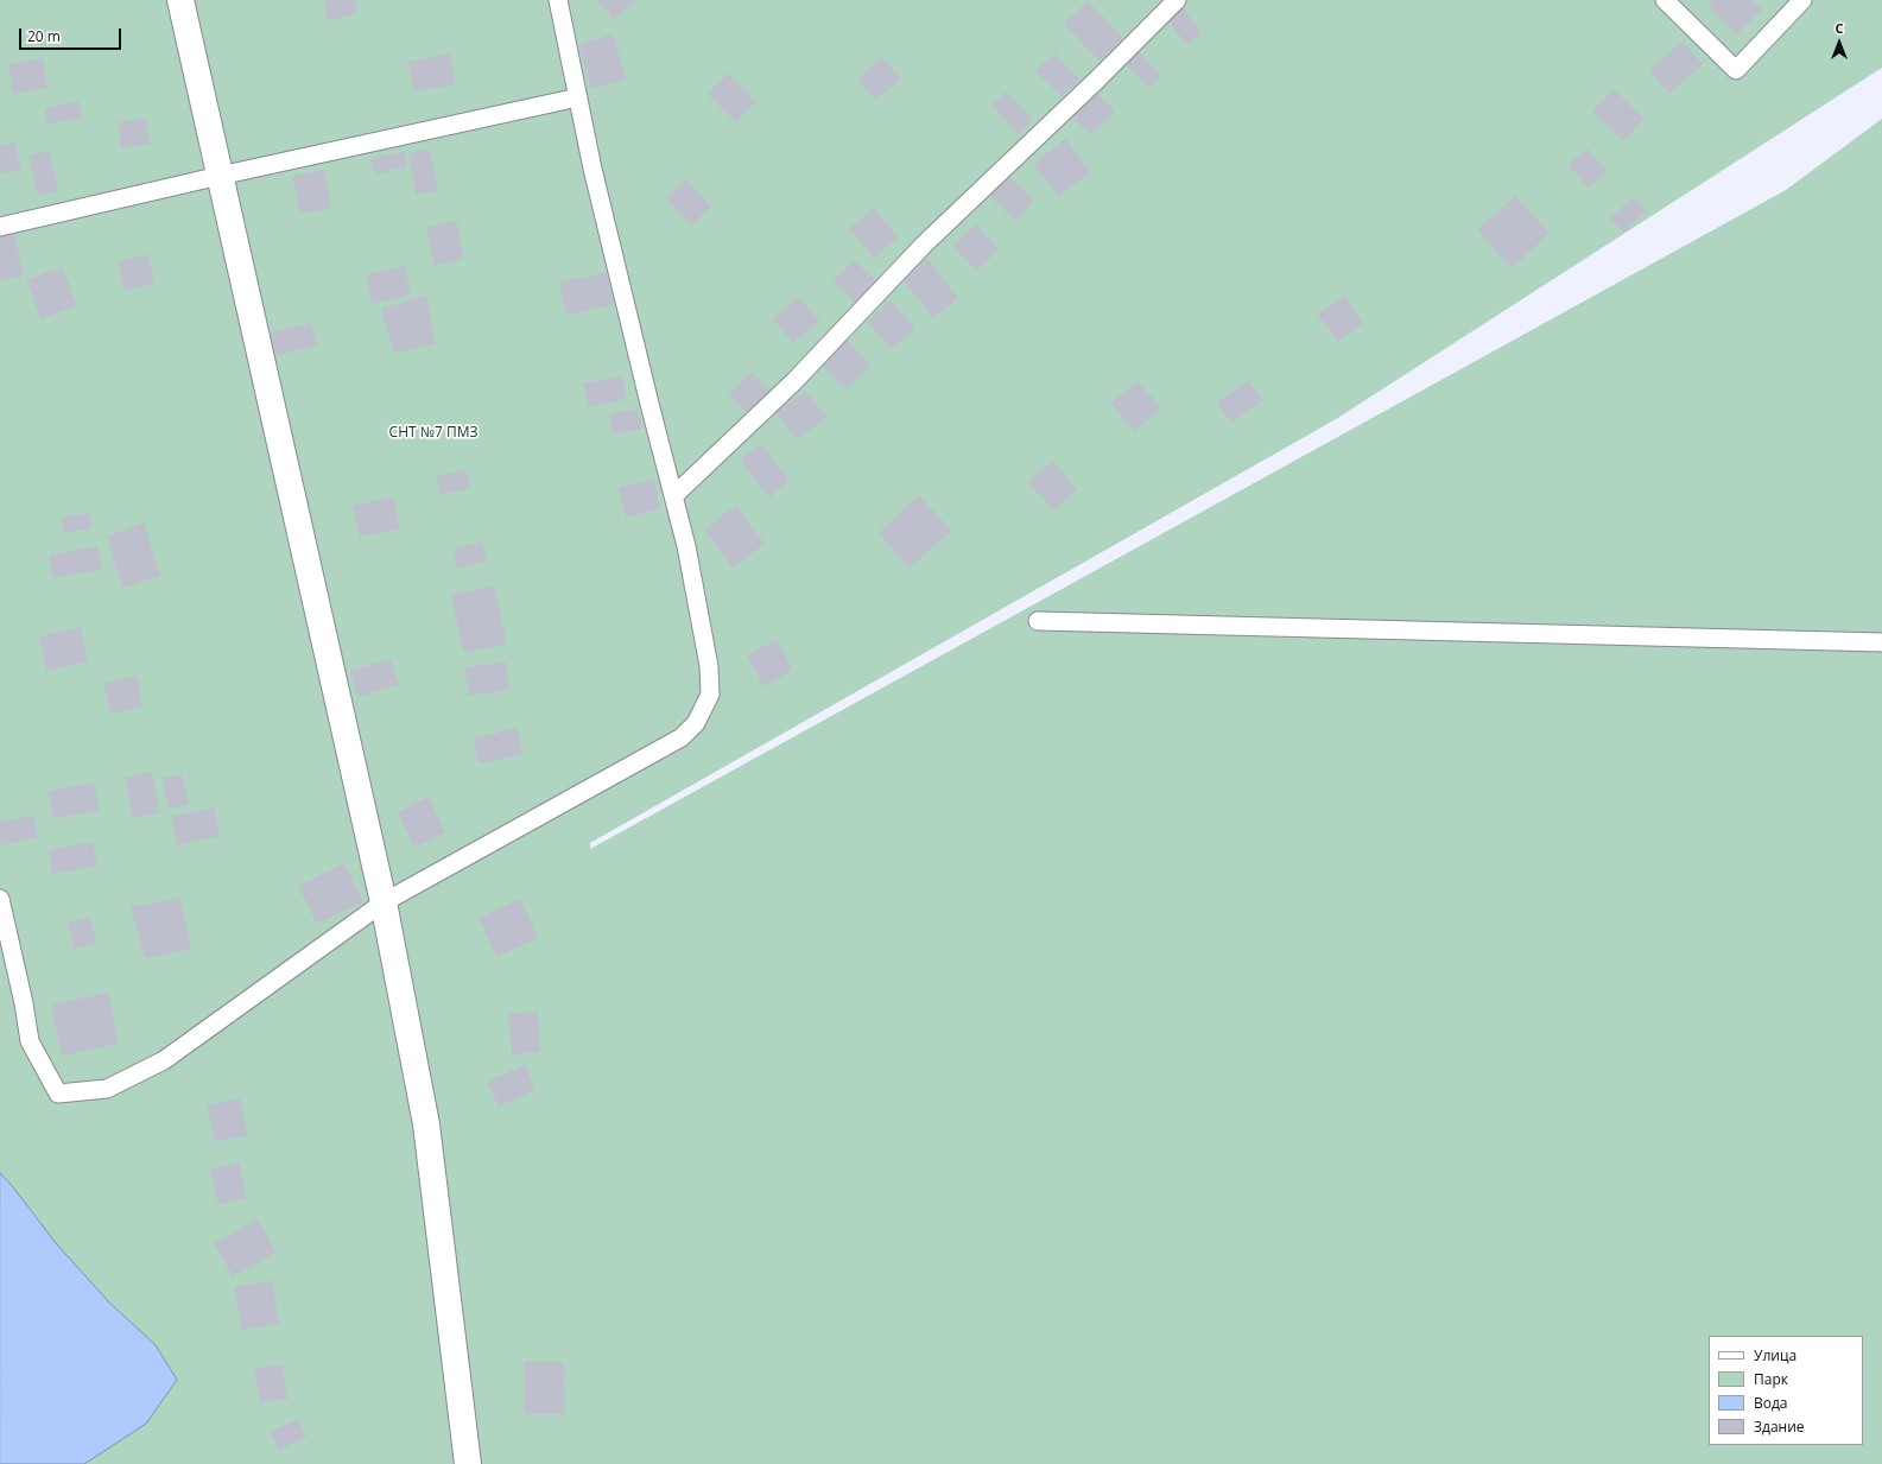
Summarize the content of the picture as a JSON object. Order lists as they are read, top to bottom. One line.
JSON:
{"parks":["СНТ №7 ПМЗ"],"legend":["Улица","Парк","Вода","Здание"],"scale_bar":"20 m","north":"top"}
